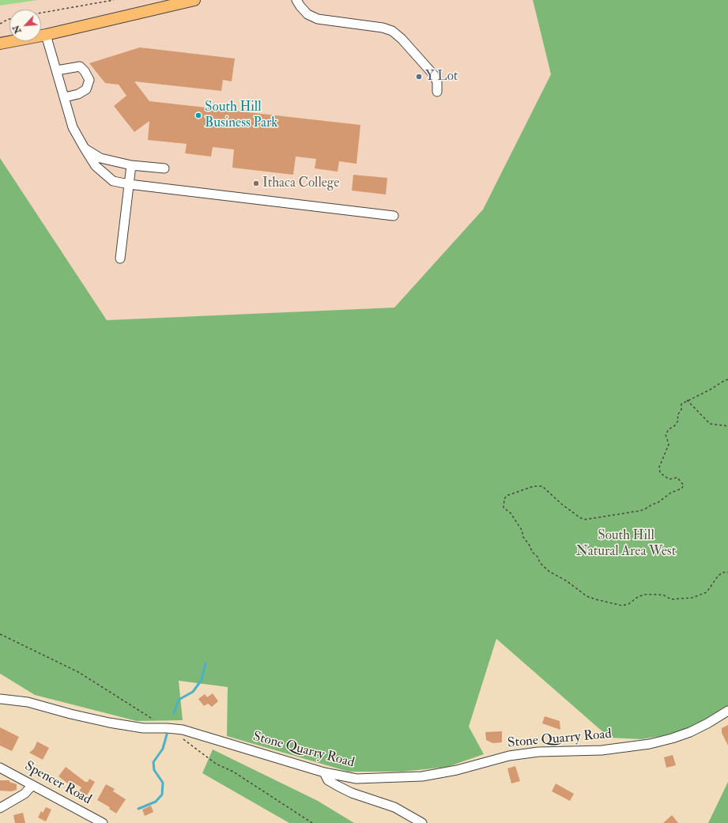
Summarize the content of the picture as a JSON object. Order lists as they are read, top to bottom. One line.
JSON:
{"streets":{"street":["Stone Quarry Road","Spencer Road"]},"parks":["South Hill Natural Area West"],"places":["Y Lot","South Hill Business Park","Ithaca College"],"north":"bottom left"}
